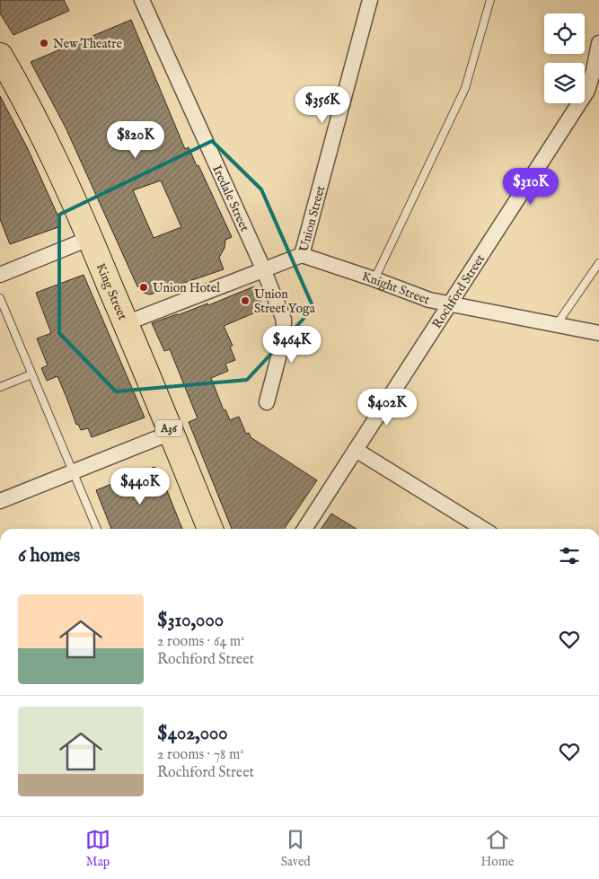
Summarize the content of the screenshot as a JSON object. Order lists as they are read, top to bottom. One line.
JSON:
{"streets":{"highway":["King Street","A36"],"street":["Iredale Street","Union Street","Knight Street","Rochford Street"]},"crossings":[["Iredale Street","Union Street"],["Union Street","Knight Street"],["Union Street","King Street"],["Knight Street","Rochford Street"]],"places":["New Theatre","Union Hotel","Union Street Yoga"],"page":{"price":["$356K","$820K","$310K","$464K","$402K","$440K"],"heading":"6 homes","list":[{"name":"$310,000","note":"2 rooms · 64 m² · Rochford Street"},{"name":"$402,000","note":"2 rooms · 78 m² · Rochford Street"}],"tabs":["Map","Saved","Home"]}}
